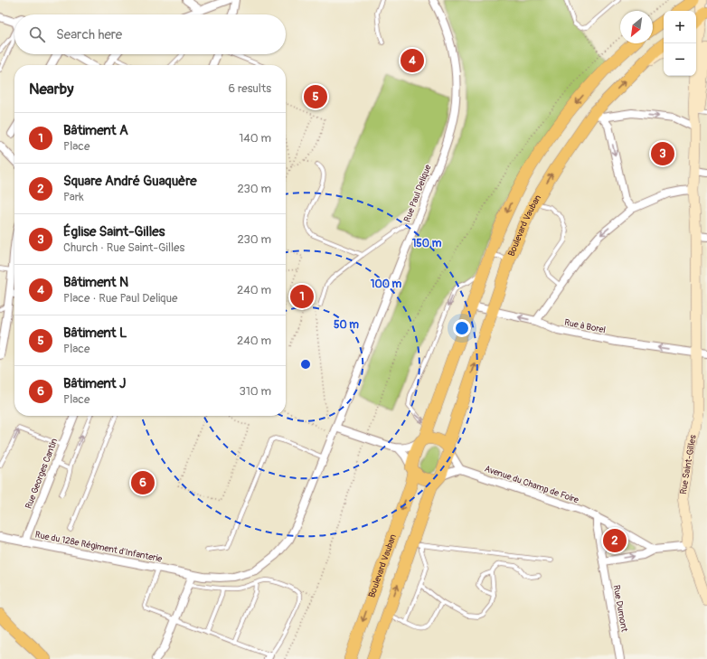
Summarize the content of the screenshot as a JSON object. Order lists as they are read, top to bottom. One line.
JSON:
{"streets":{"main road":["Boulevard Vauban"],"street":["Rue Paul Delique","Rue à Borel","Rue Saint-Gilles","Rue Georges Cantin","Avenue du Champ de Foire","Rue du 128e Régiment d'Infanterie","Rue Dumont"]},"crossings":[["Rue Paul Delique","Rue du 128e Régiment d'Infanterie"],["Boulevard Vauban","Rue à Borel"],["Rue à Borel","Rue Saint-Gilles"],["Rue Georges Cantin","Rue du 128e Régiment d'Infanterie"],["Avenue du Champ de Foire","Rue Dumont"]],"one_way":["Rue à Borel"],"north":"bottom left","page":{"map_buttons":["+","−"],"search":"Search here","pins":["4","5","3","1","6","2"],"heading":["Nearby","6 results"],"list":[{"mark":"1","name":"Bâtiment A","note":"Place","value":"140 m"},{"mark":"2","name":"Square André Guaquère","note":"Park","value":"230 m"},{"mark":"3","name":"Église Saint-Gilles","note":"Church · Rue Saint-Gilles","value":"230 m"},{"mark":"4","name":"Bâtiment N","note":"Place · Rue Paul Delique","value":"240 m"},{"mark":"5","name":"Bâtiment L","note":"Place","value":"240 m"},{"mark":"6","name":"Bâtiment J","note":"Place","value":"310 m"}]},"rings":["150 m","100 m","50 m"]}
